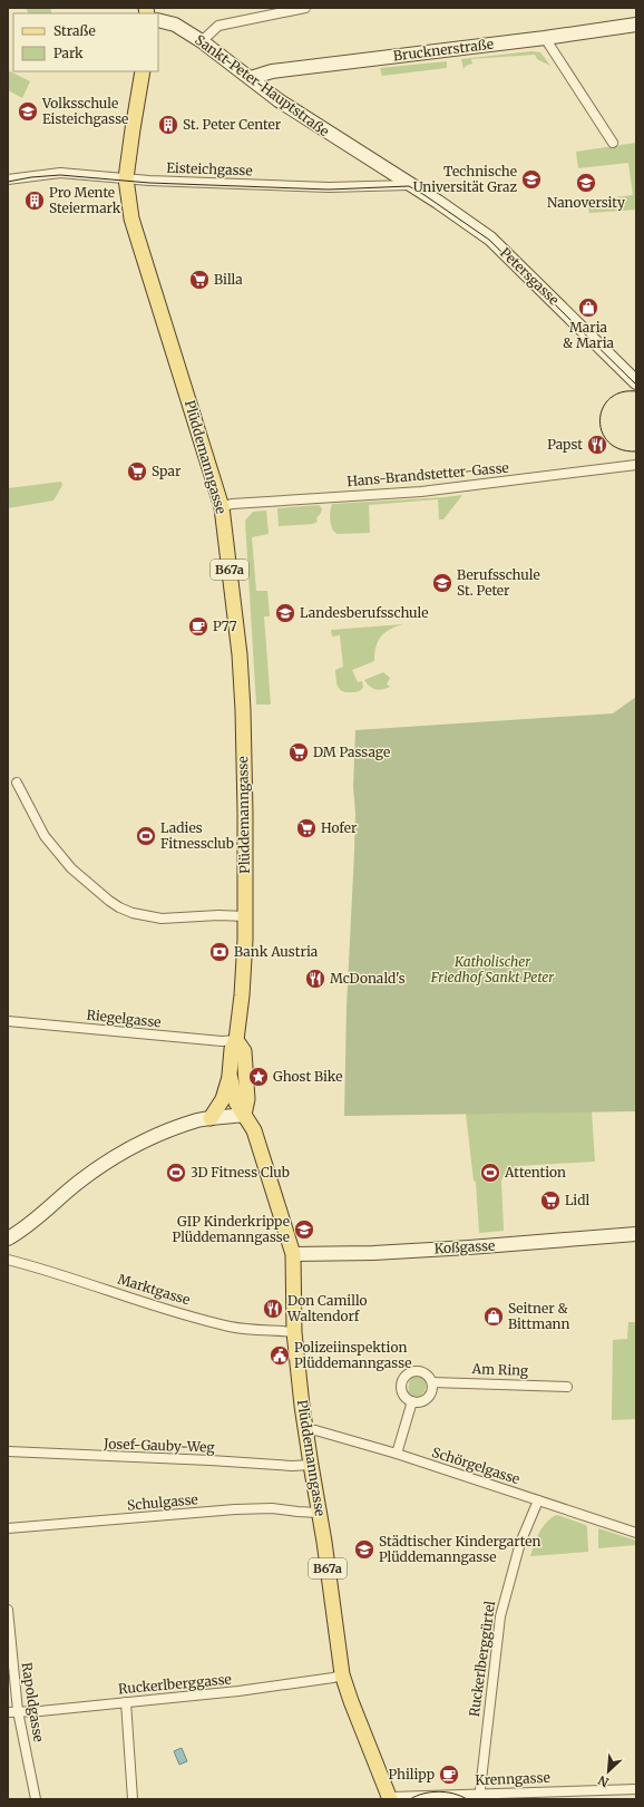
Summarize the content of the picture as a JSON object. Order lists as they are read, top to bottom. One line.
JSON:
{"streets":{"main road":["Brucknerstraße","Sankt-Peter-Hauptstraße","Petersgasse","Plüddemanngasse","B67a","Koßgasse"],"street":["Eisteichgasse","Hans-Brandstetter-Gasse","Riegelgasse","Marktgasse","Am Ring","Josef-Gauby-Weg","Schörgelgasse","Schulgasse","Ruckerlberggürtel","Ruckerlberggasse","Rapoldgasse","Krenngasse"]},"crossings":[["Brucknerstraße","Sankt-Peter-Hauptstraße"],["Sankt-Peter-Hauptstraße","Eisteichgasse"],["Sankt-Peter-Hauptstraße","Petersgasse"],["Eisteichgasse","Petersgasse"],["Eisteichgasse","Plüddemanngasse"],["Plüddemanngasse","Hans-Brandstetter-Gasse"],["Plüddemanngasse","Riegelgasse"],["Plüddemanngasse","Koßgasse"],["Plüddemanngasse","Marktgasse"],["Plüddemanngasse","Josef-Gauby-Weg"],["Plüddemanngasse","Schörgelgasse"],["Plüddemanngasse","Schulgasse"],["Plüddemanngasse","Ruckerlberggasse"],["Plüddemanngasse","Krenngasse"],["Schörgelgasse","Ruckerlberggürtel"],["Ruckerlberggürtel","Krenngasse"],["Ruckerlberggasse","Rapoldgasse"]],"parks":["Katholischer Friedhof Sankt Peter"],"places":{"school or university":["Volksschule Eisteichgasse","Technische Universität Graz","Nanoversity","Berufsschule St. Peter","Landesberufsschule","GIP Kinderkrippe Plüddemanngasse","Städtischer Kindergarten Plüddemanngasse"],"building":["St. Peter Center","Pro Mente Steiermark"],"supermarket":["Billa","Spar","DM Passage","Hofer","Lidl"],"shop":["Maria & Maria","Seitner & Bittmann"],"restaurant":["Papst","McDonald's","Don Camillo Waltendorf"],"cafe":["P77","Philipp"],"sports":["Ladies Fitnessclub","3D Fitness Club","Attention"],"bank":["Bank Austria"],"place":["Ghost Bike"],"public building":["Polizeiinspektion Plüddemanngasse"]},"legend":["Straße","Park"],"north":"bottom left"}
